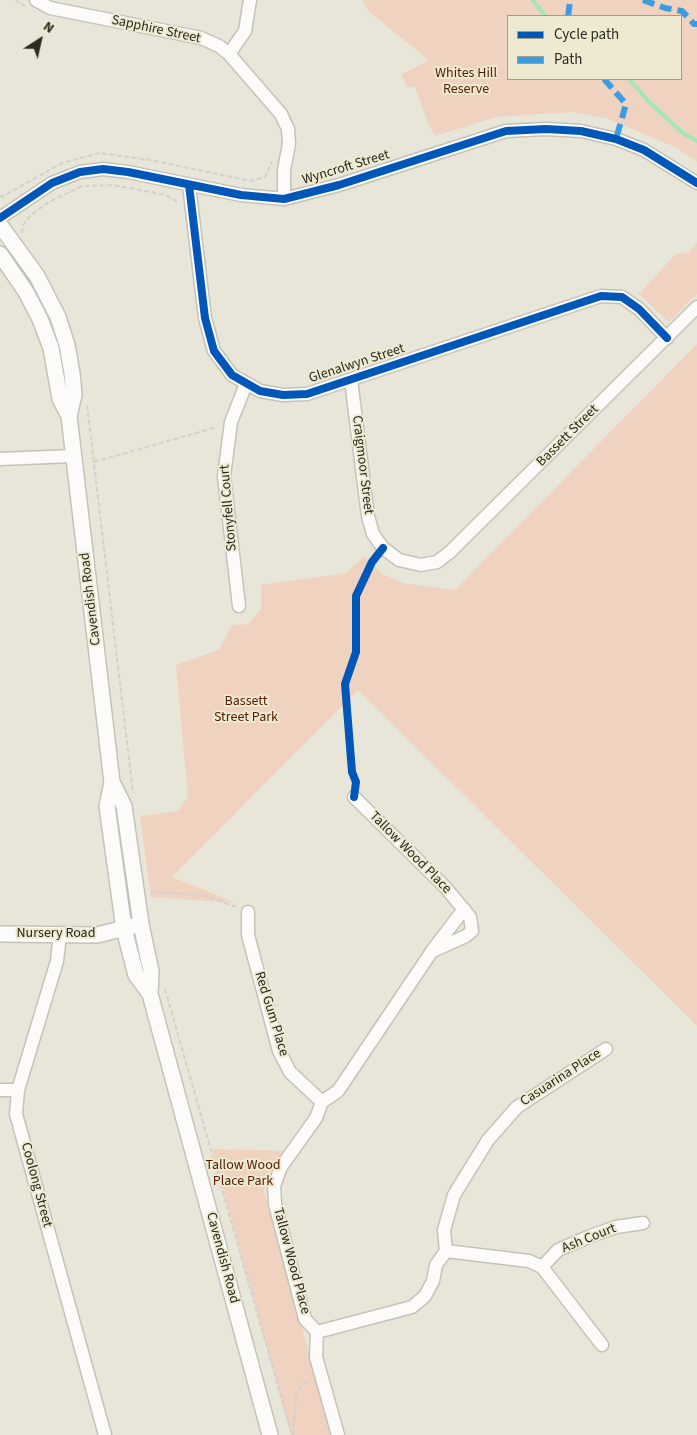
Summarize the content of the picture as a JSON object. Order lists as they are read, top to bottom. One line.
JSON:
{"streets":{"main road":["Cavendish Road","Nursery Road"],"street":["Sapphire Street","Wyncroft Street","Glenalwyn Street","Bassett Street","Craigmoor Street","Stonyfell Court","Tallow Wood Place","Red Gum Place","Casuarina Place","Coolong Street","Ash Court"]},"crossings":[["Sapphire Street","Wyncroft Street"],["Wyncroft Street","Glenalwyn Street"],["Glenalwyn Street","Bassett Street"],["Glenalwyn Street","Craigmoor Street"],["Glenalwyn Street","Stonyfell Court"],["Bassett Street","Craigmoor Street"],["Cavendish Road","Nursery Road"],["Tallow Wood Place","Red Gum Place"],["Tallow Wood Place","Casuarina Place"],["Nursery Road","Coolong Street"]],"parks":["Whites Hill Reserve","Bassett Street Park","Tallow Wood Place Park"],"legend":["Cycle path","Path"],"north":"top right"}
